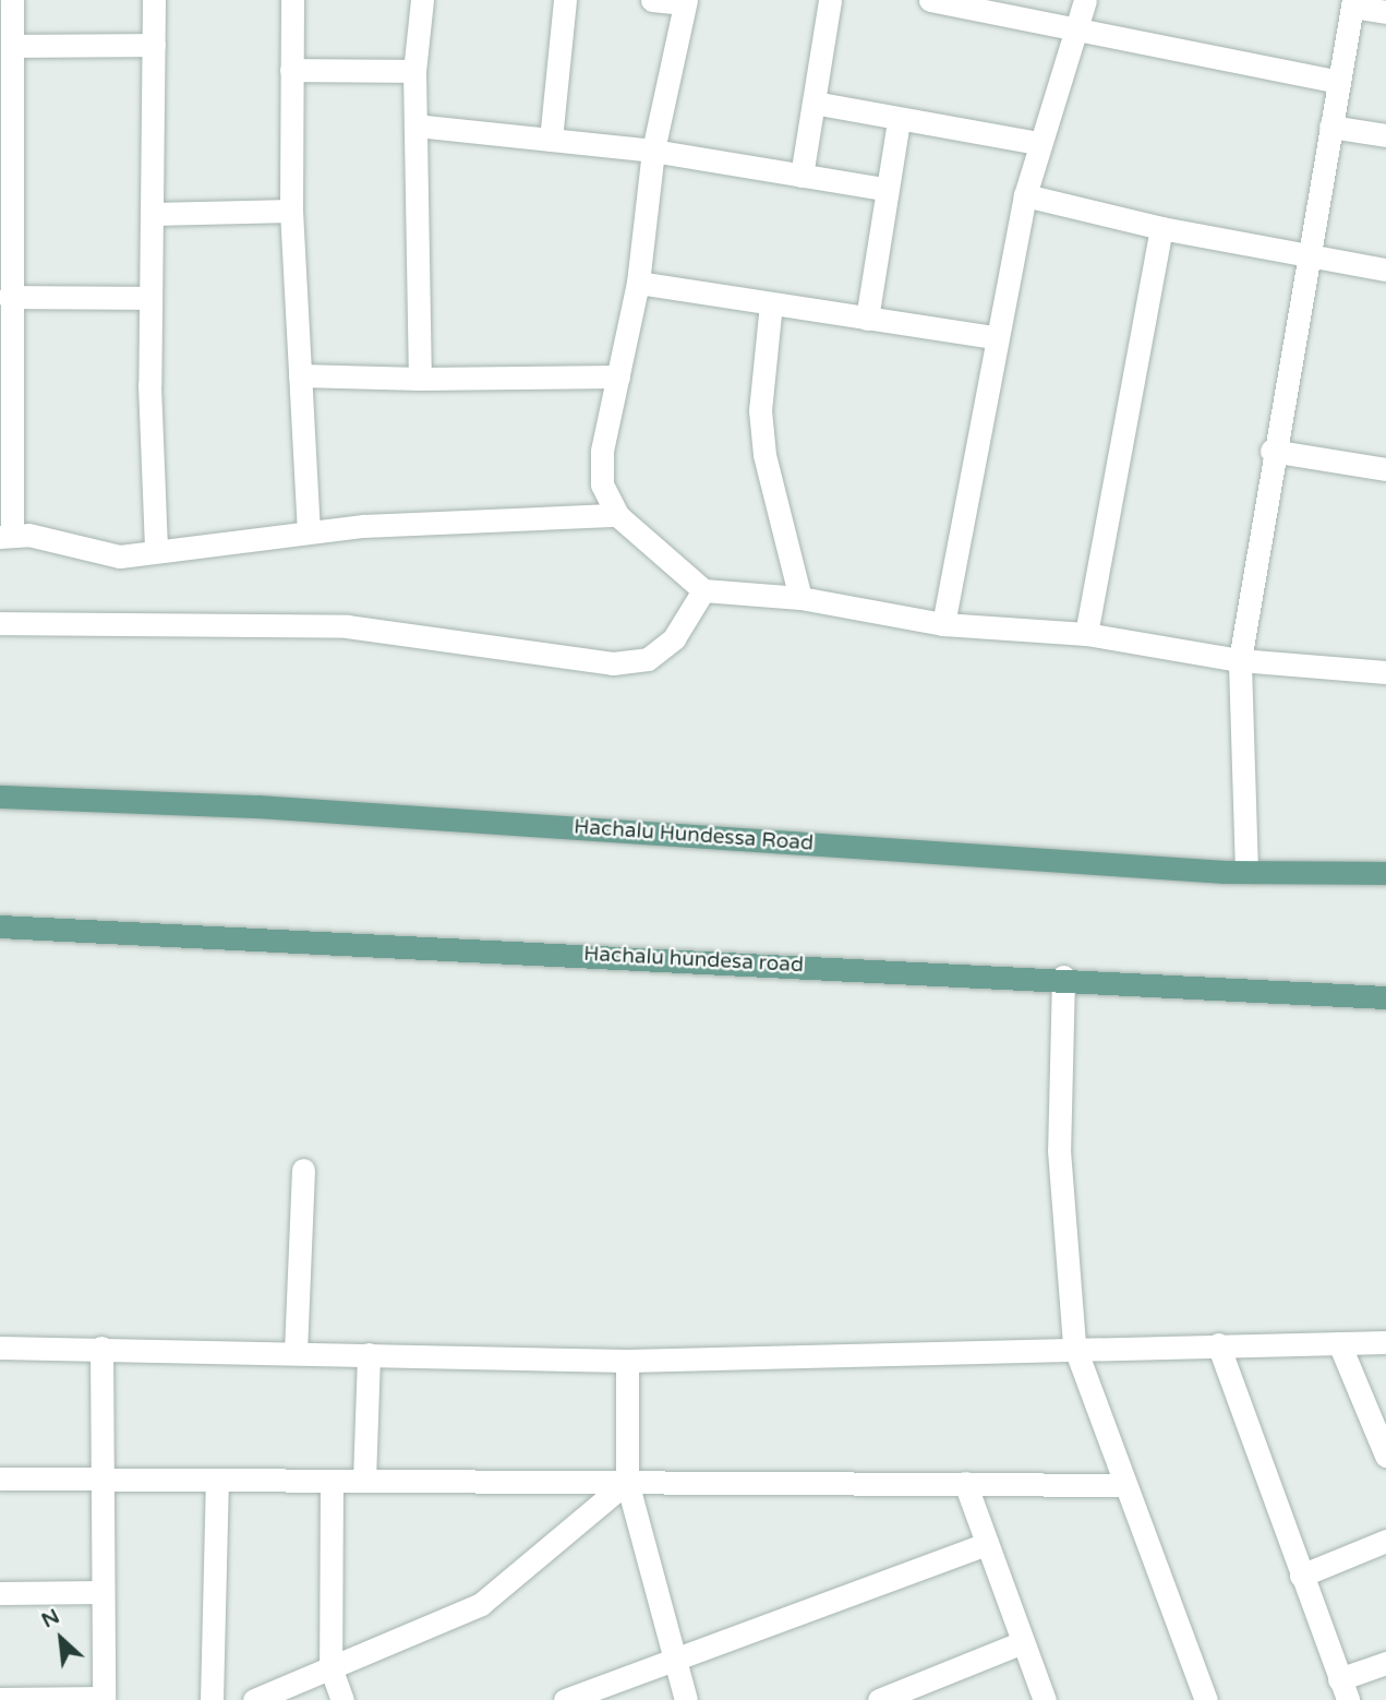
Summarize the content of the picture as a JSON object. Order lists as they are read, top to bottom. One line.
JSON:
{"streets":{"main road":["Hachalu Hundessa Road","Hachalu hundesa road"]},"north":"top left"}
